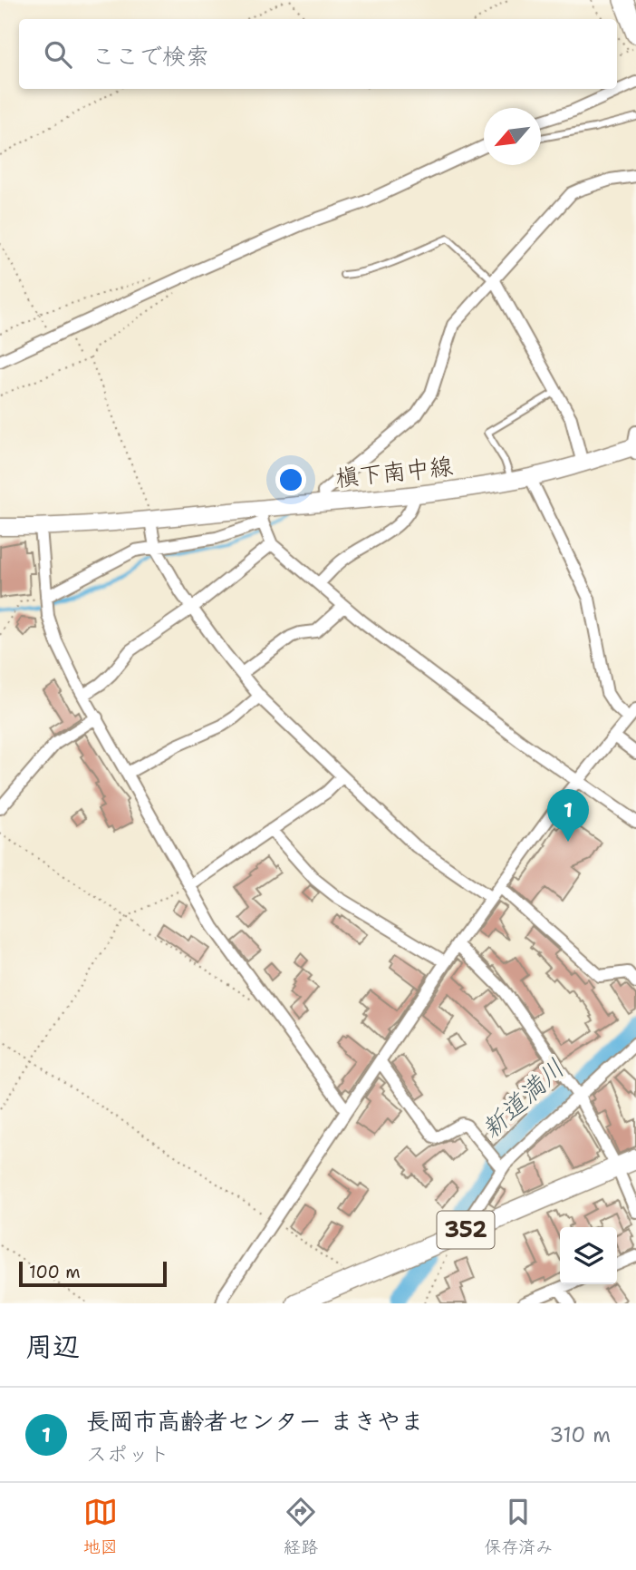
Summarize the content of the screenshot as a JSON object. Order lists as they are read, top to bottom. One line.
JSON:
{"streets":{"highway":["352"],"main road":["槇下南中線"]},"water":["新道満川"],"scale_bar":"100 m","north":"bottom left","page":{"search":"ここで検索","pins":"1","scale":"100 m","heading":"周辺","list":[{"mark":"1","name":"長岡市高齢者センター まきやま","note":"スポット","value":"310 m"}],"nav":["地図","経路","保存済み"]}}
